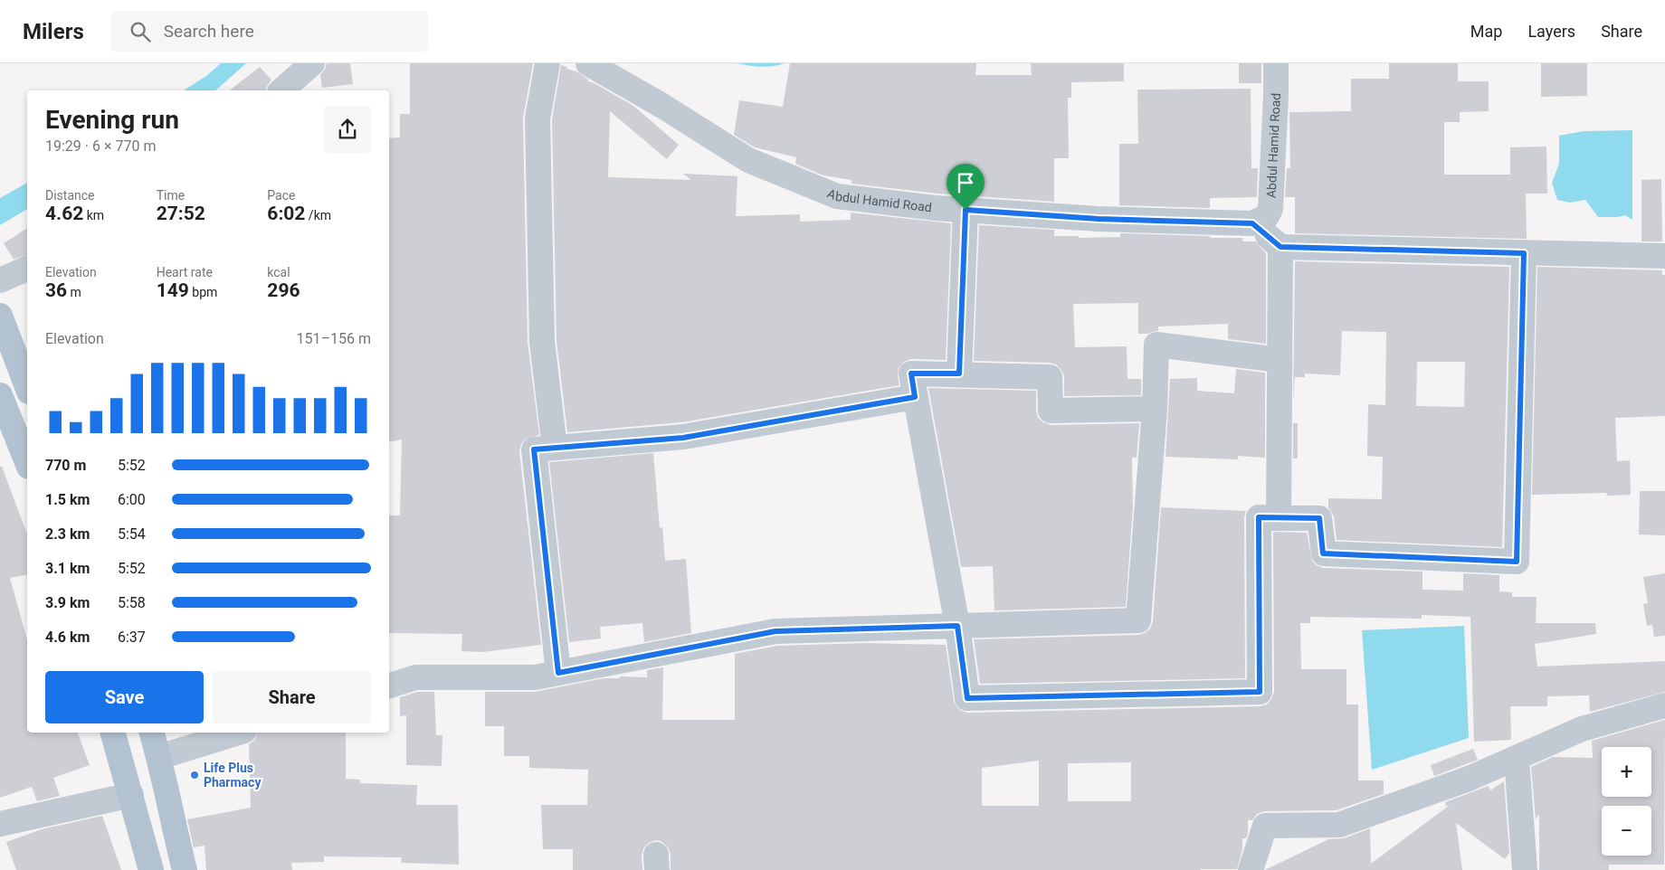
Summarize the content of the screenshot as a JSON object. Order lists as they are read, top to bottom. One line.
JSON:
{"streets":{"street":["Abdul Hamid Road"]},"places":["Life Plus Pharmacy"],"page":{"header":"Milers","search":"Search here","nav":["Map","Layers","Share"],"heading":["Evening run","19:29 · 6 × 770 m"],"stats":[["Distance","4.62 km"],["Time","27:52"],["Pace","6:02 /km"],["Elevation","36 m"],["Heart rate","149 bpm"],["kcal","296"]],"chart":["Elevation","151–156 m"],"list":[{"name":"770 m","note":"5:52"},{"name":"1.5 km","note":"6:00"},{"name":"2.3 km","note":"5:54"},{"name":"3.1 km","note":"5:52"},{"name":"3.9 km","note":"5:58"},{"name":"4.6 km","note":"6:37"}],"buttons":["Save","Share"],"map_buttons":["+","−"]}}
